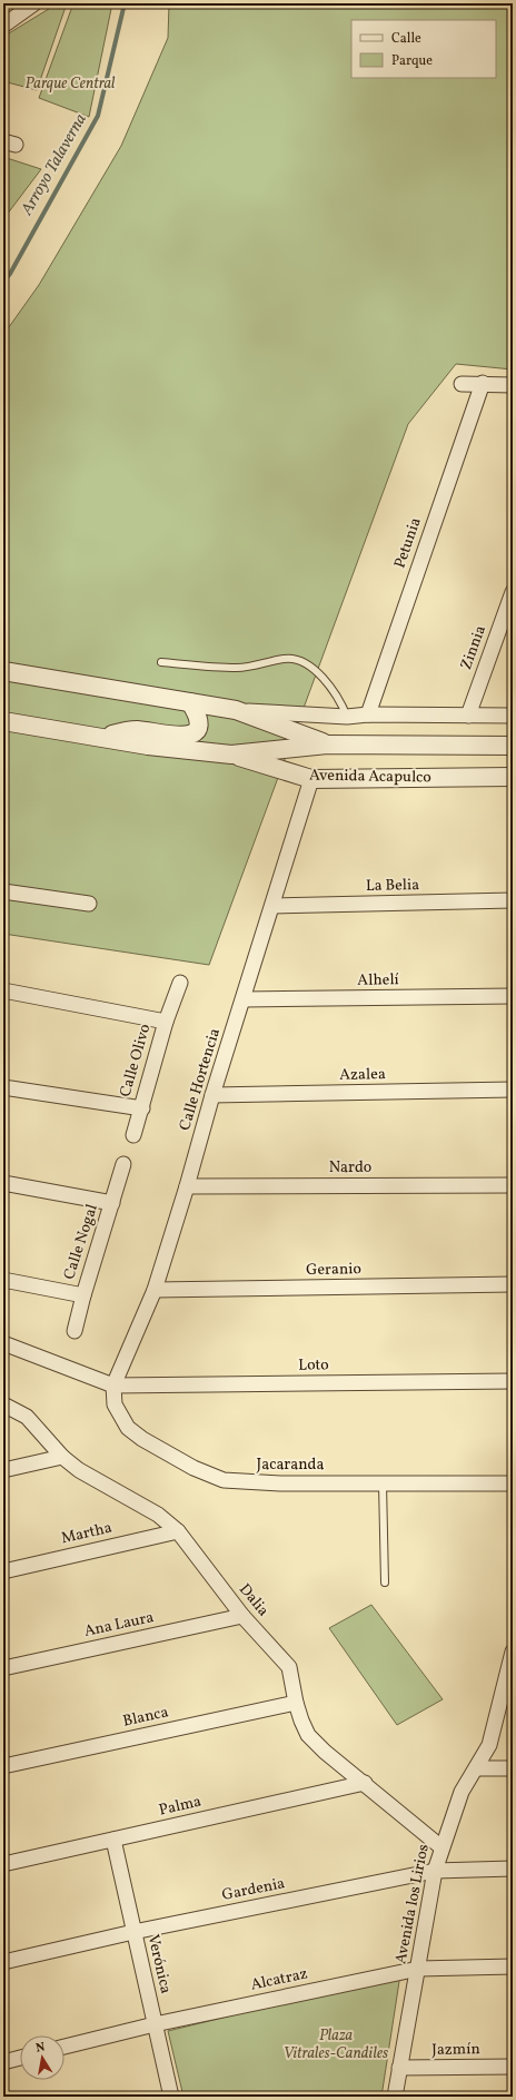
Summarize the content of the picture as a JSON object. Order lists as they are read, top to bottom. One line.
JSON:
{"streets":{"street":["Petunia","Zinnia","Avenida Acapulco","La Belia","Alhelí","Calle Olivo","Azalea","Calle Hortencia","Nardo","Calle Nogal","Geranio","Loto","Jacaranda","Martha","Dalia","Ana Laura","Blanca","Palma","Gardenia","Avenida los Lirios","Verónica","Alcatraz","Jazmín"]},"crossings":[["Avenida Acapulco","Calle Hortencia"],["La Belia","Calle Hortencia"],["Alhelí","Calle Hortencia"],["Azalea","Calle Hortencia"],["Calle Hortencia","Nardo"],["Calle Hortencia","Geranio"],["Calle Hortencia","Loto"],["Calle Hortencia","Jacaranda"],["Loto","Jacaranda"],["Martha","Dalia"],["Dalia","Ana Laura"],["Dalia","Blanca"],["Dalia","Palma"],["Dalia","Avenida los Lirios"],["Palma","Verónica"],["Gardenia","Avenida los Lirios"],["Gardenia","Verónica"],["Avenida los Lirios","Alcatraz"],["Avenida los Lirios","Jazmín"],["Verónica","Alcatraz"]],"water":["Arroyo Talaverna"],"parks":["Parque Central","Plaza Vitrales-Candiles"],"legend":["Calle","Parque"],"north":"top"}
